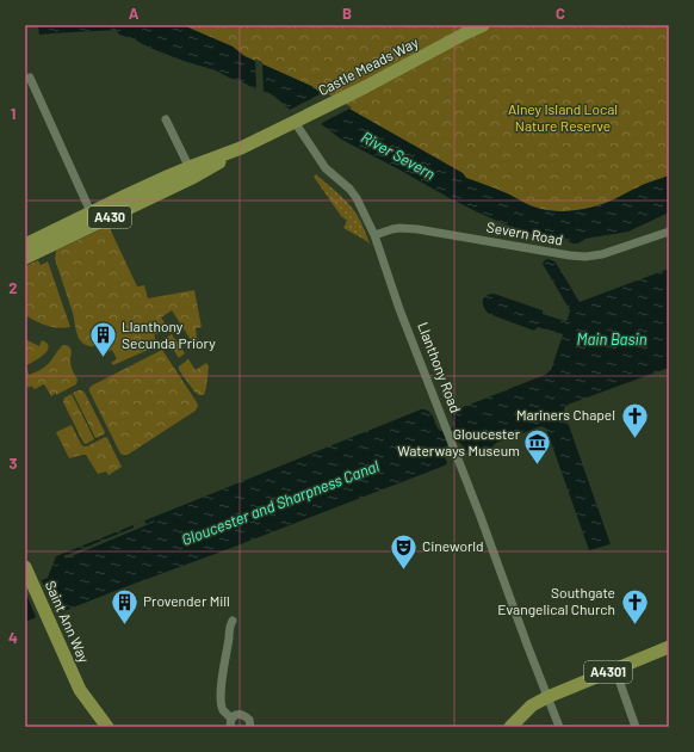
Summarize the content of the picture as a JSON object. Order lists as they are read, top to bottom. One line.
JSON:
{"streets":{"main road":["Castle Meads Way","A430","Saint Ann Way","A4301"],"street":["Severn Road","Llanthony Road"]},"crossings":[["Castle Meads Way","A430"],["Castle Meads Way","Llanthony Road"],["A430","Llanthony Road"],["Severn Road","Llanthony Road"],["Llanthony Road","A4301"]],"water":["River Severn","Main Basin","Gloucester and Sharpness Canal"],"parks":["Alney Island Local Nature Reserve"],"places":{"building":["Llanthony Secunda Priory","Provender Mill"],"church":["Mariners Chapel","Southgate Evangelical Church"],"museum":["Gloucester Waterways Museum"],"theatre":["Cineworld"]},"grid":{"columns":["A","B","C"],"rows":["1","2","3","4"]}}
